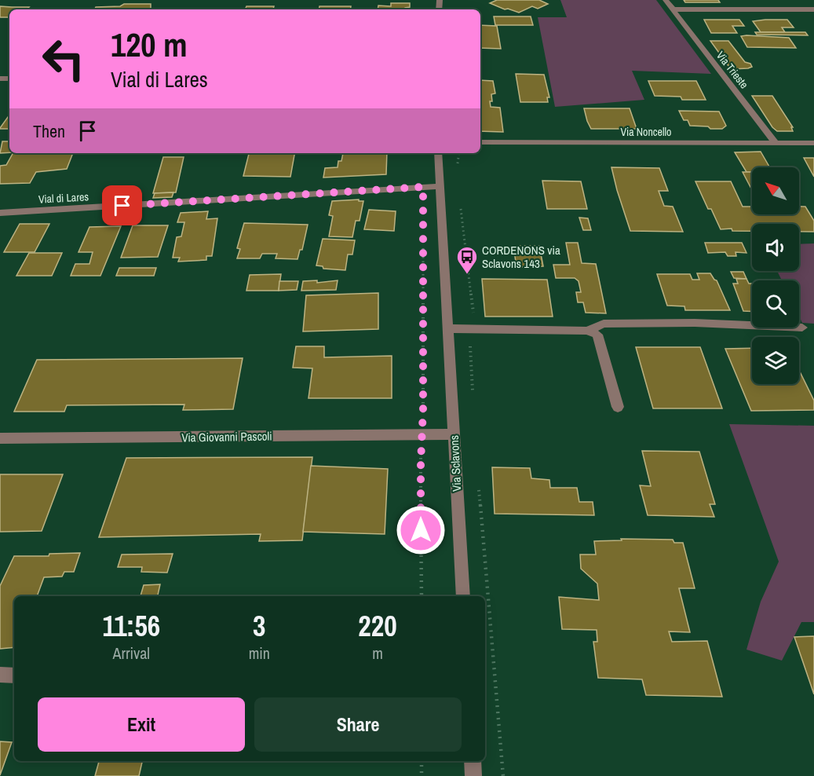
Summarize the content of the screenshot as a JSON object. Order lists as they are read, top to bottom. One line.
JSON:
{"streets":{"street":["Via Trieste","Via Noncello","Vial di Lares","Via Giovanni Pascoli","Via Sclavons"]},"crossings":[["Via Trieste","Via Noncello"],["Vial di Lares","Via Sclavons"],["Via Giovanni Pascoli","Via Sclavons"]],"places":{"bus stop":["CORDENONS via Sclavons 143"]},"north":"top left","page":{"turn":["120 m","Vial di Lares"],"then":"Then","eta":["11:56","Arrival","3","min","220","m"],"buttons":["Exit","Share"]}}
